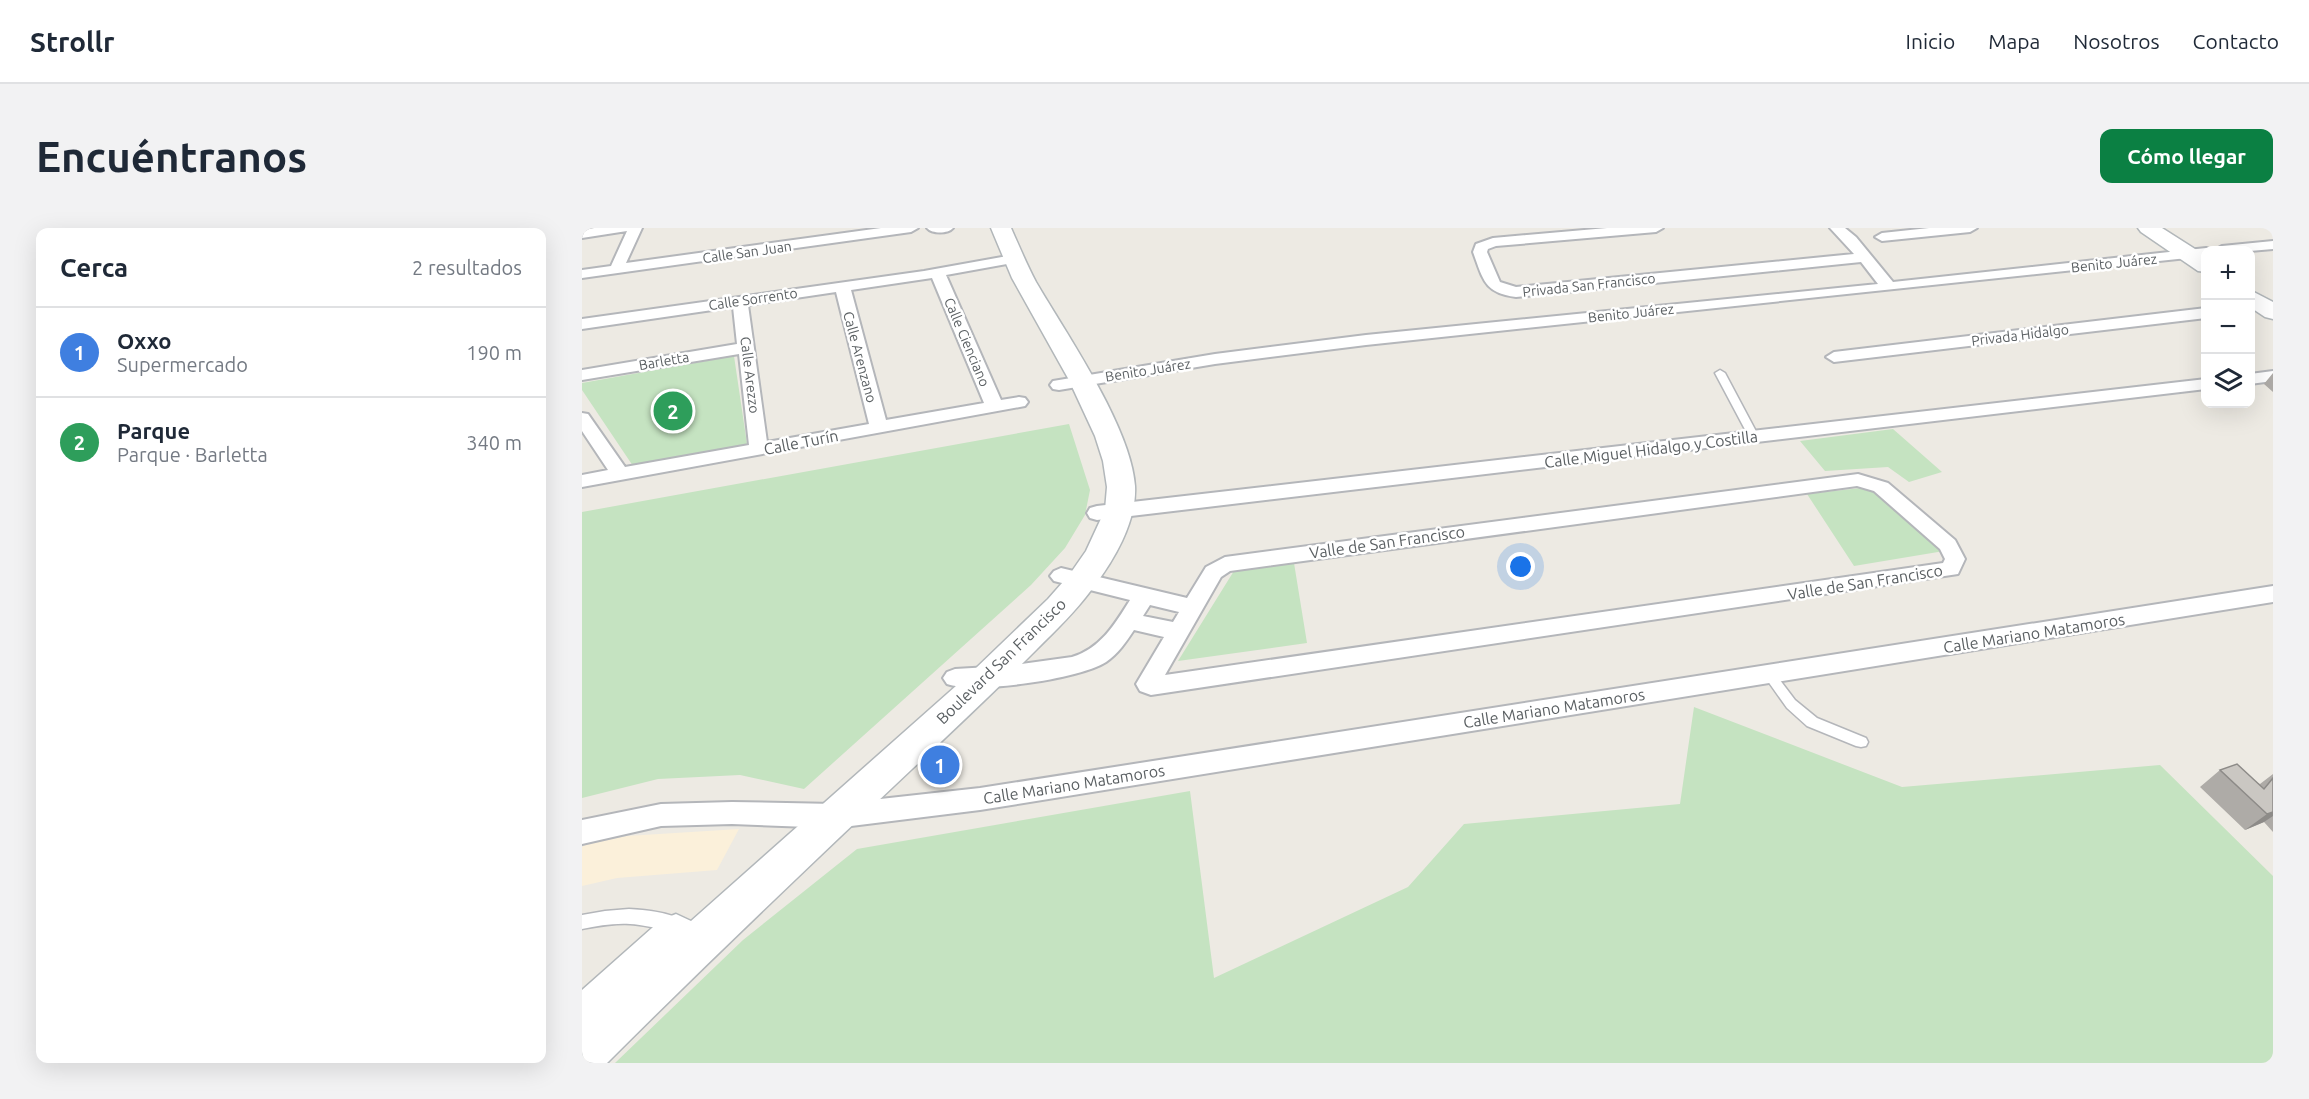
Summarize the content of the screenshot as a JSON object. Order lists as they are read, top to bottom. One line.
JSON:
{"streets":{"street":["Calle San Juan","Benito Juárez","Privada San Francisco","Calle Sorrento","Privada Hidalgo","Calle Cienciano","Calle Arenzano","Barletta","Calle Arezzo","Calle Turín","Calle Miguel Hidalgo y Costilla","Valle de San Francisco","Calle Mariano Matamoros","Boulevard San Francisco"]},"crossings":[["Benito Juárez","Boulevard San Francisco"],["Calle Sorrento","Calle Cienciano"],["Calle Sorrento","Calle Arenzano"],["Calle Sorrento","Calle Arezzo"],["Calle Sorrento","Boulevard San Francisco"],["Calle Cienciano","Calle Turín"],["Calle Arenzano","Calle Turín"],["Barletta","Calle Arezzo"],["Calle Arezzo","Calle Turín"],["Calle Miguel Hidalgo y Costilla","Boulevard San Francisco"],["Calle Mariano Matamoros","Boulevard San Francisco"]],"page":{"header":"Strollr","nav":["Inicio","Mapa","Nosotros","Contacto"],"buttons":"Cómo llegar","title":"Encuéntranos","heading":["Cerca","2 resultados"],"map_buttons":["+","−"],"list":[{"mark":"1","name":"Oxxo","note":"Supermercado","value":"190 m"},{"mark":"2","name":"Parque","note":"Parque · Barletta","value":"340 m"}],"pins":["2","1"]}}
